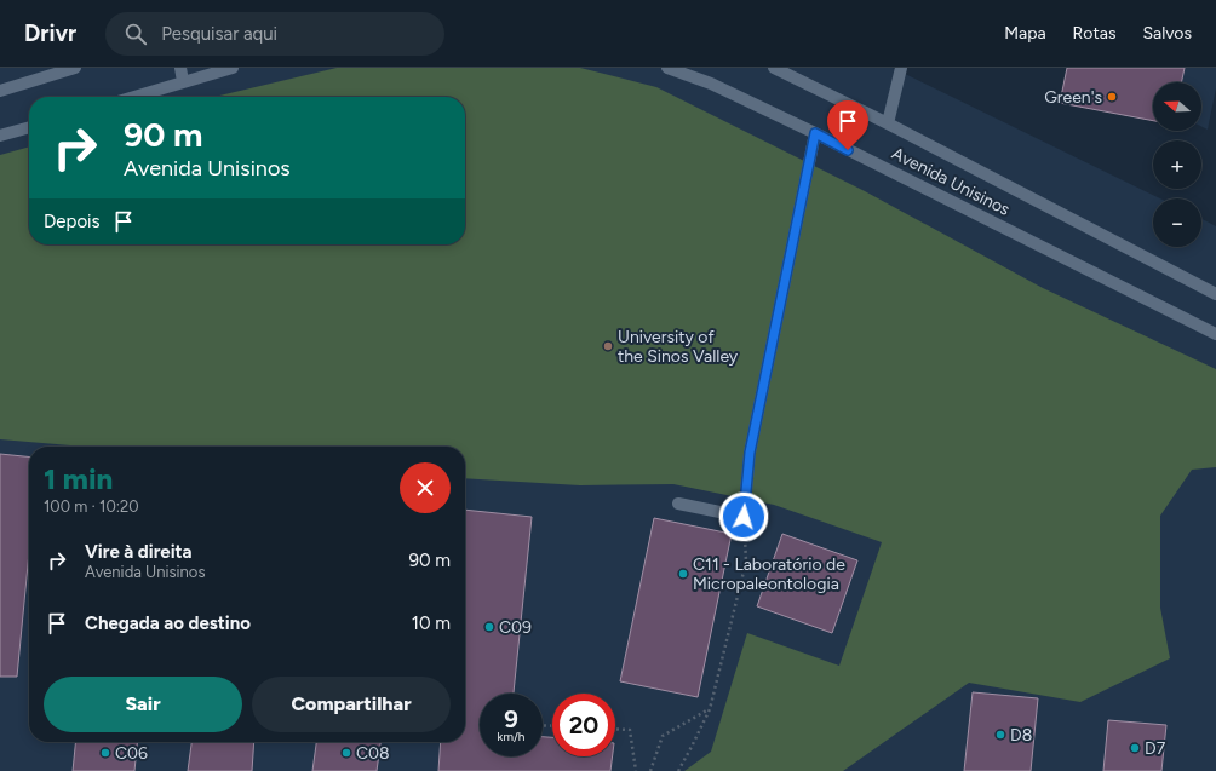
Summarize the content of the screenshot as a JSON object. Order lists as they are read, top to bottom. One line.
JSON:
{"streets":{"lane":["Avenida Unisinos"]},"places":["Green's","University of the Sinos Valley","C11 - Laboratório de Micropaleontologia","C09","D8","D7","C06","C08"],"north":"left","page":{"header":"Drivr","search":"Pesquisar aqui","nav":["Mapa","Rotas","Salvos"],"map_buttons":["+","−"],"turn":["90 m","Avenida Unisinos"],"then":"Depois","heading":["1 min","100 m · 10:20"],"list":[{"name":"Vire à direita","note":"Avenida Unisinos","value":"90 m"},{"name":"Chegada ao destino","value":"10 m"}],"buttons":["Sair","Compartilhar"],"speed":"9 km/h","limit":"20"}}
